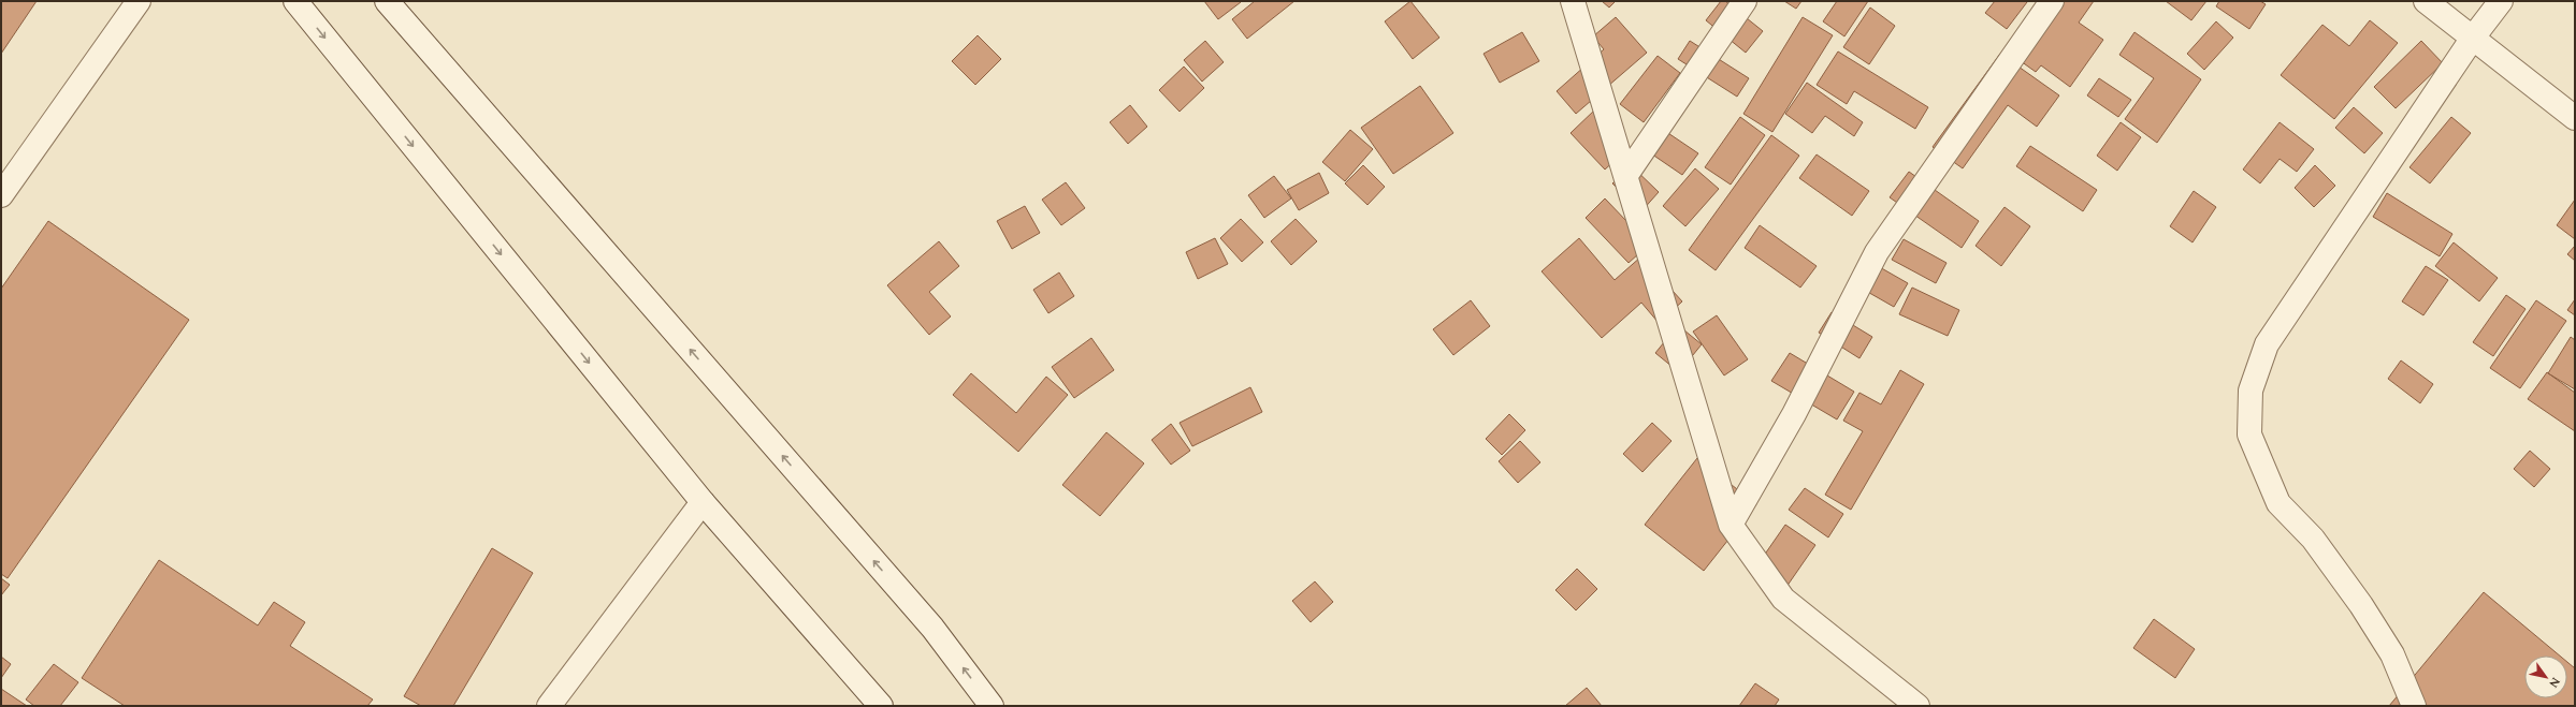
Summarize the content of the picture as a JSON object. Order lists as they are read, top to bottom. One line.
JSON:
{"north":"bottom right"}
